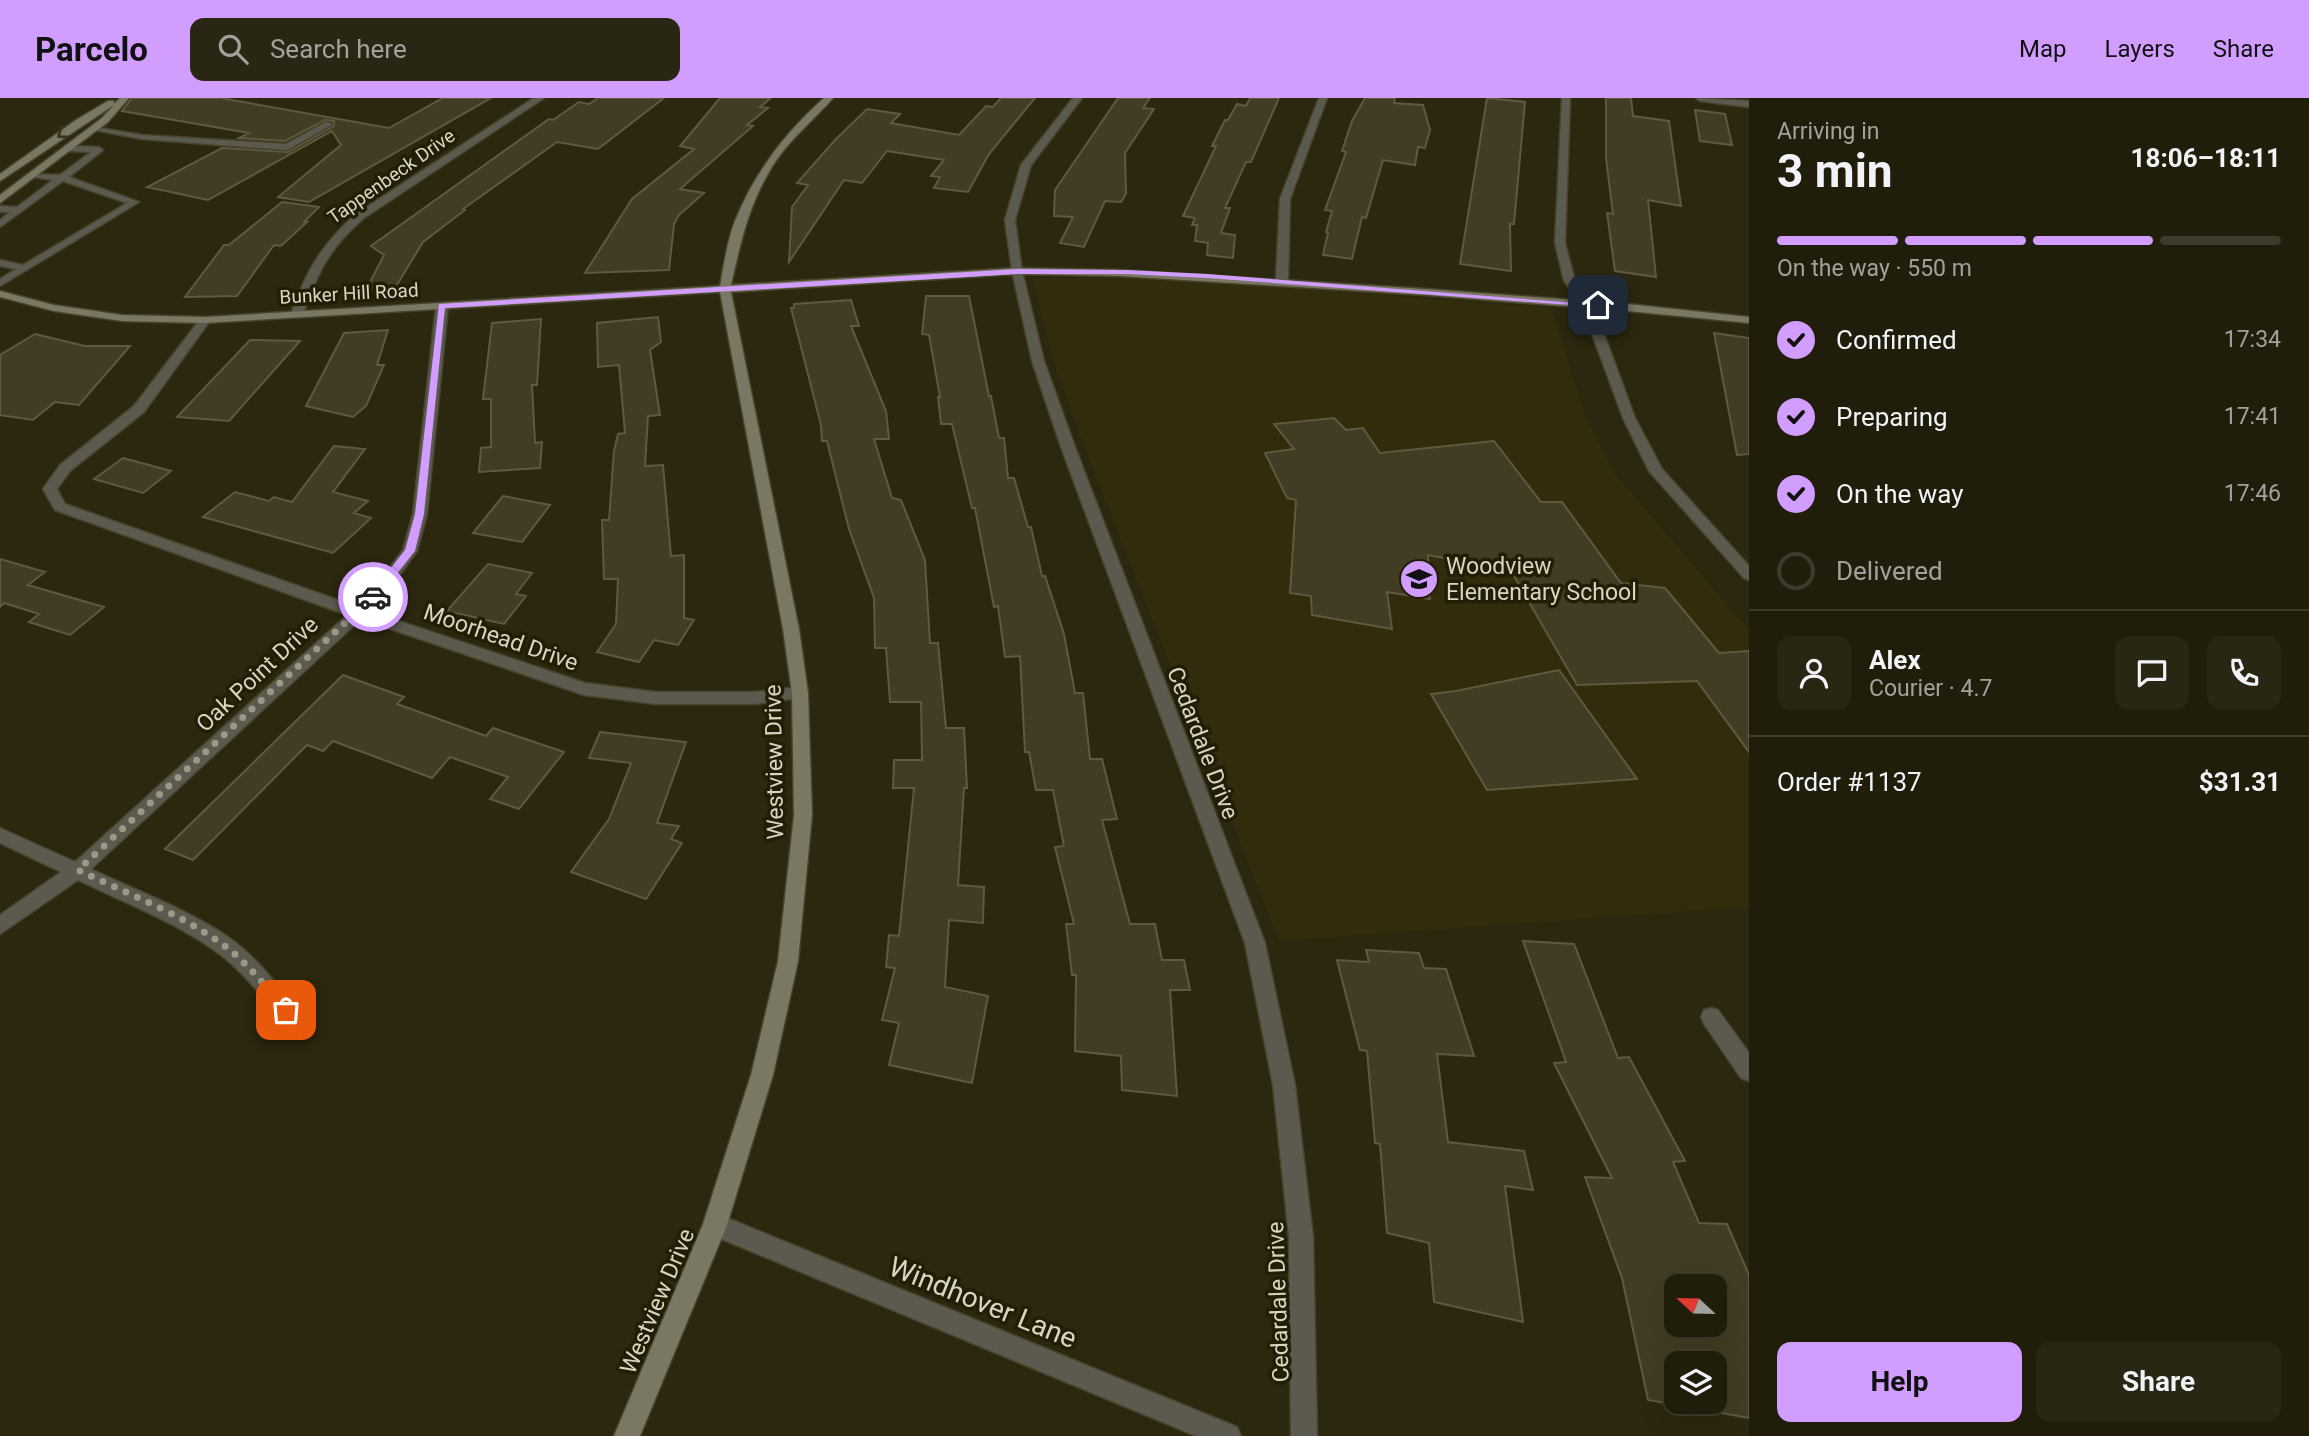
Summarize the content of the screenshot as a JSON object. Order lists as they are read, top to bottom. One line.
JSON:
{"streets":{"main road":["Bunker Hill Road","Westview Drive"],"street":["Tappenbeck Drive","Moorhead Drive","Oak Point Drive","Cedardale Drive","Windhover Lane"]},"crossings":[["Tappenbeck Drive","Bunker Hill Road"],["Bunker Hill Road","Moorhead Drive"],["Bunker Hill Road","Oak Point Drive"],["Bunker Hill Road","Cedardale Drive"],["Bunker Hill Road","Westview Drive"],["Moorhead Drive","Oak Point Drive"],["Moorhead Drive","Westview Drive"],["Westview Drive","Windhover Lane"]],"places":{"school or university":["Woodview Elementary School"]},"north":"left","page":{"header":"Parcelo","search":"Search here","nav":["Map","Layers","Share"],"heading":["3 min","Arriving in","18:06–18:11"],"panel":["Alex","Courier · 4.7","Order #1137","$31.31"],"bar":"On the way · 550 m","list":[["Confirmed","17:34"],["Preparing","17:41"],["On the way","17:46"],"Delivered"],"buttons":["Help","Share"]}}
